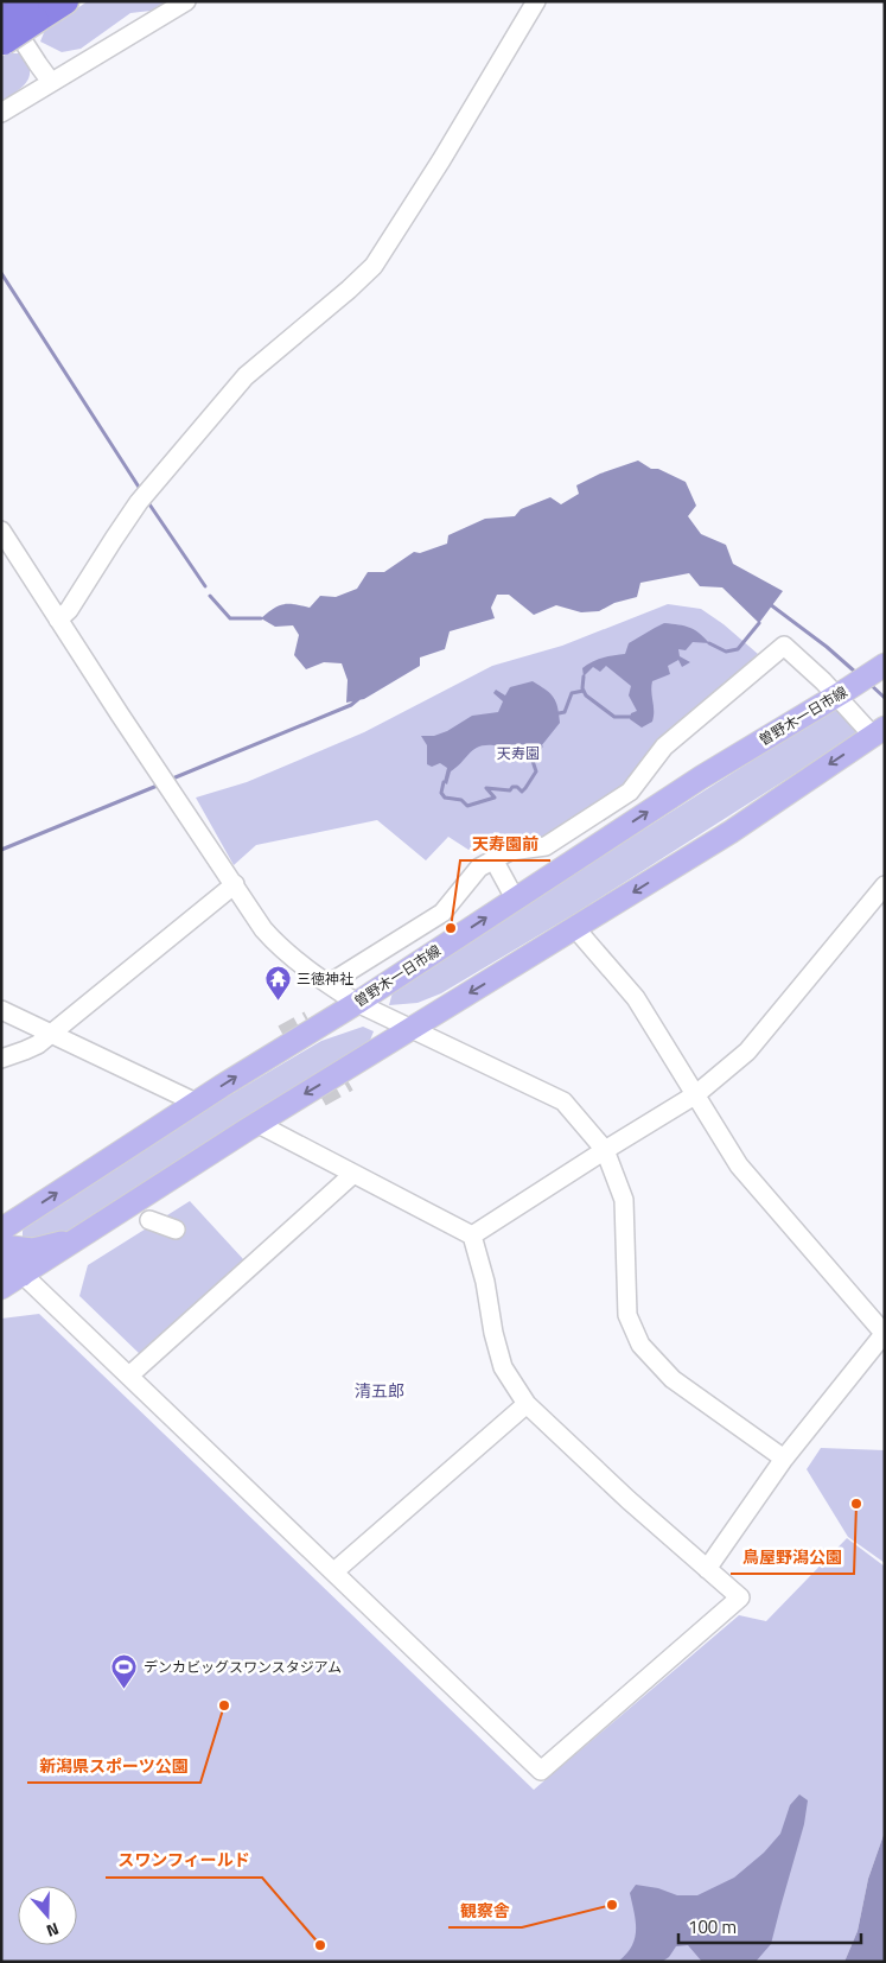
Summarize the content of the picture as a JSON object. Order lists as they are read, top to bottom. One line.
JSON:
{"streets":{"main road":["曽野木一日市線"]},"districts":["清五郎"],"parks":["天寿園"],"places":{"other":["天寿園前","鳥屋野潟公園","新潟県スポーツ公園","観察舎","スワンフィールド"],"temple":["三徳神社"],"sports":["デンカビッグスワンスタジアム"]},"scale_bar":"100 m","north":"bottom"}
